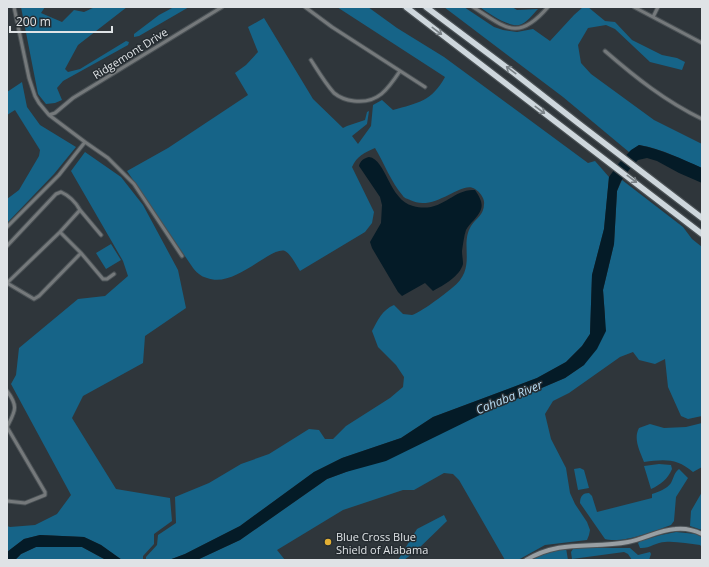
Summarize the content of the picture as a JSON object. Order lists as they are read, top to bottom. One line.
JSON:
{"streets":{"street":["Ridgemont Drive"]},"water":["Cahaba River"],"places":["Blue Cross Blue Shield of Alabama"],"scale_bar":"200 m"}
